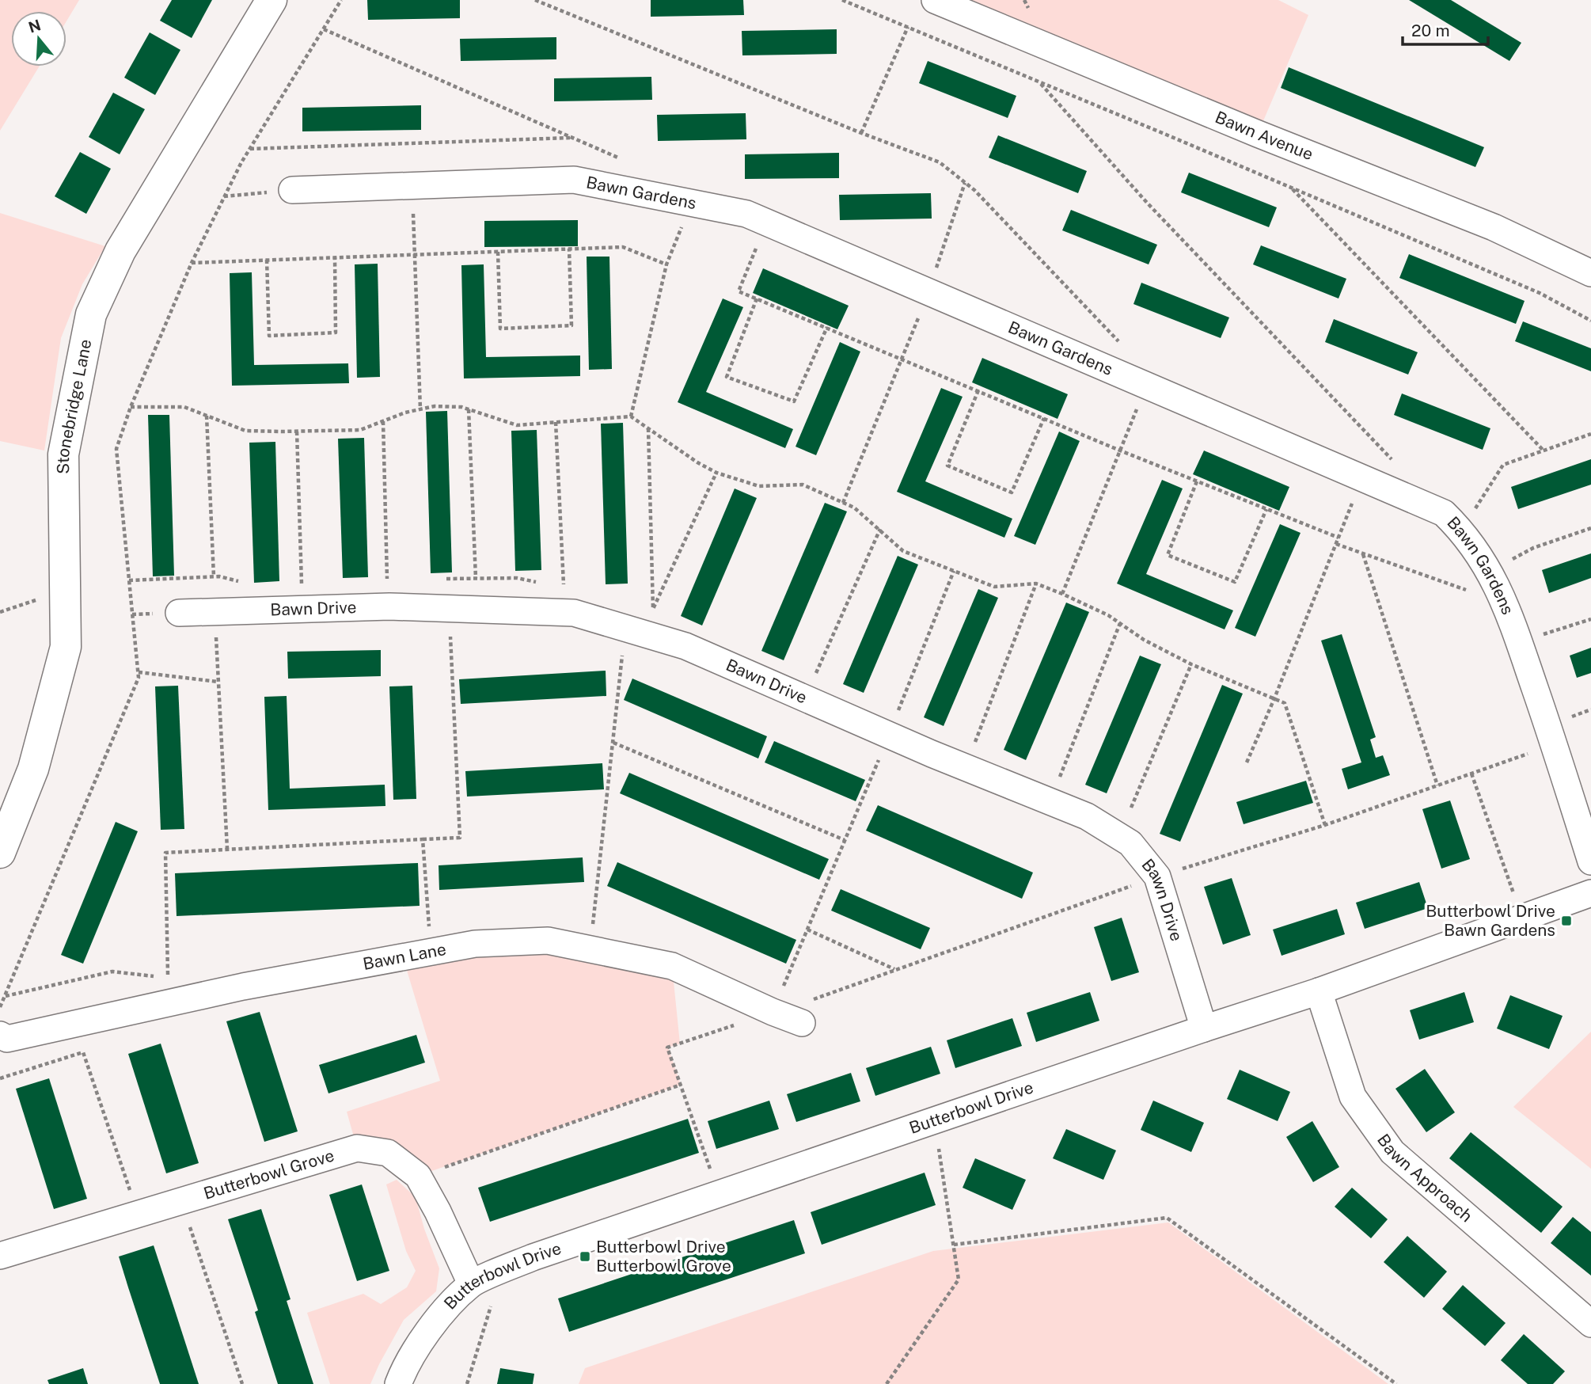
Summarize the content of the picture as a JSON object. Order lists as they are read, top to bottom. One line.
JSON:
{"streets":{"street":["Bawn Avenue","Bawn Gardens","Stonebridge Lane","Bawn Drive","Bawn Lane","Butterbowl Drive","Butterbowl Grove","Bawn Approach"]},"crossings":[["Bawn Drive","Butterbowl Drive"],["Butterbowl Drive","Butterbowl Grove"],["Butterbowl Drive","Bawn Approach"]],"places":{"transit":["Butterbowl Drive Bawn Gardens","Butterbowl Drive Butterbowl Grove"]},"scale_bar":"20 m","north":"top"}
